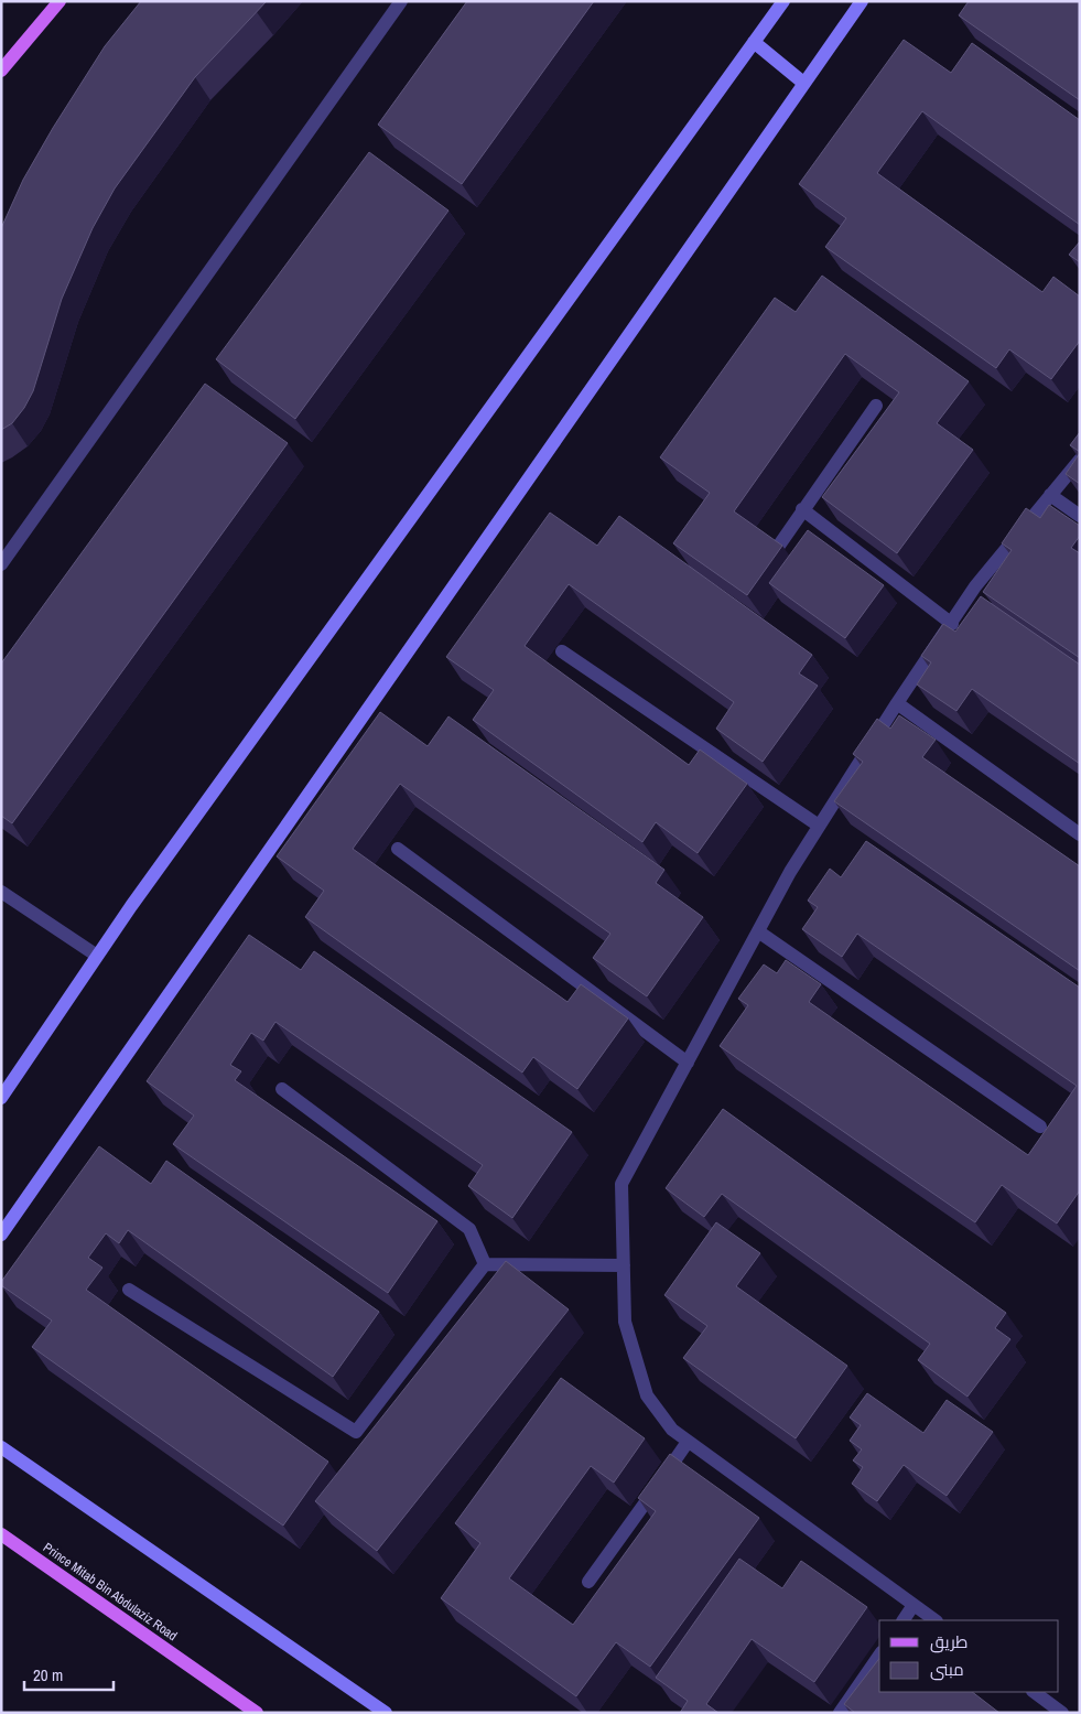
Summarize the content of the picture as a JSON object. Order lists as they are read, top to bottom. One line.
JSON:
{"streets":{"main road":["Prince Mitab Bin Abdulaziz Road"]},"legend":["طريق","مبنى"],"scale_bar":"20 m"}
